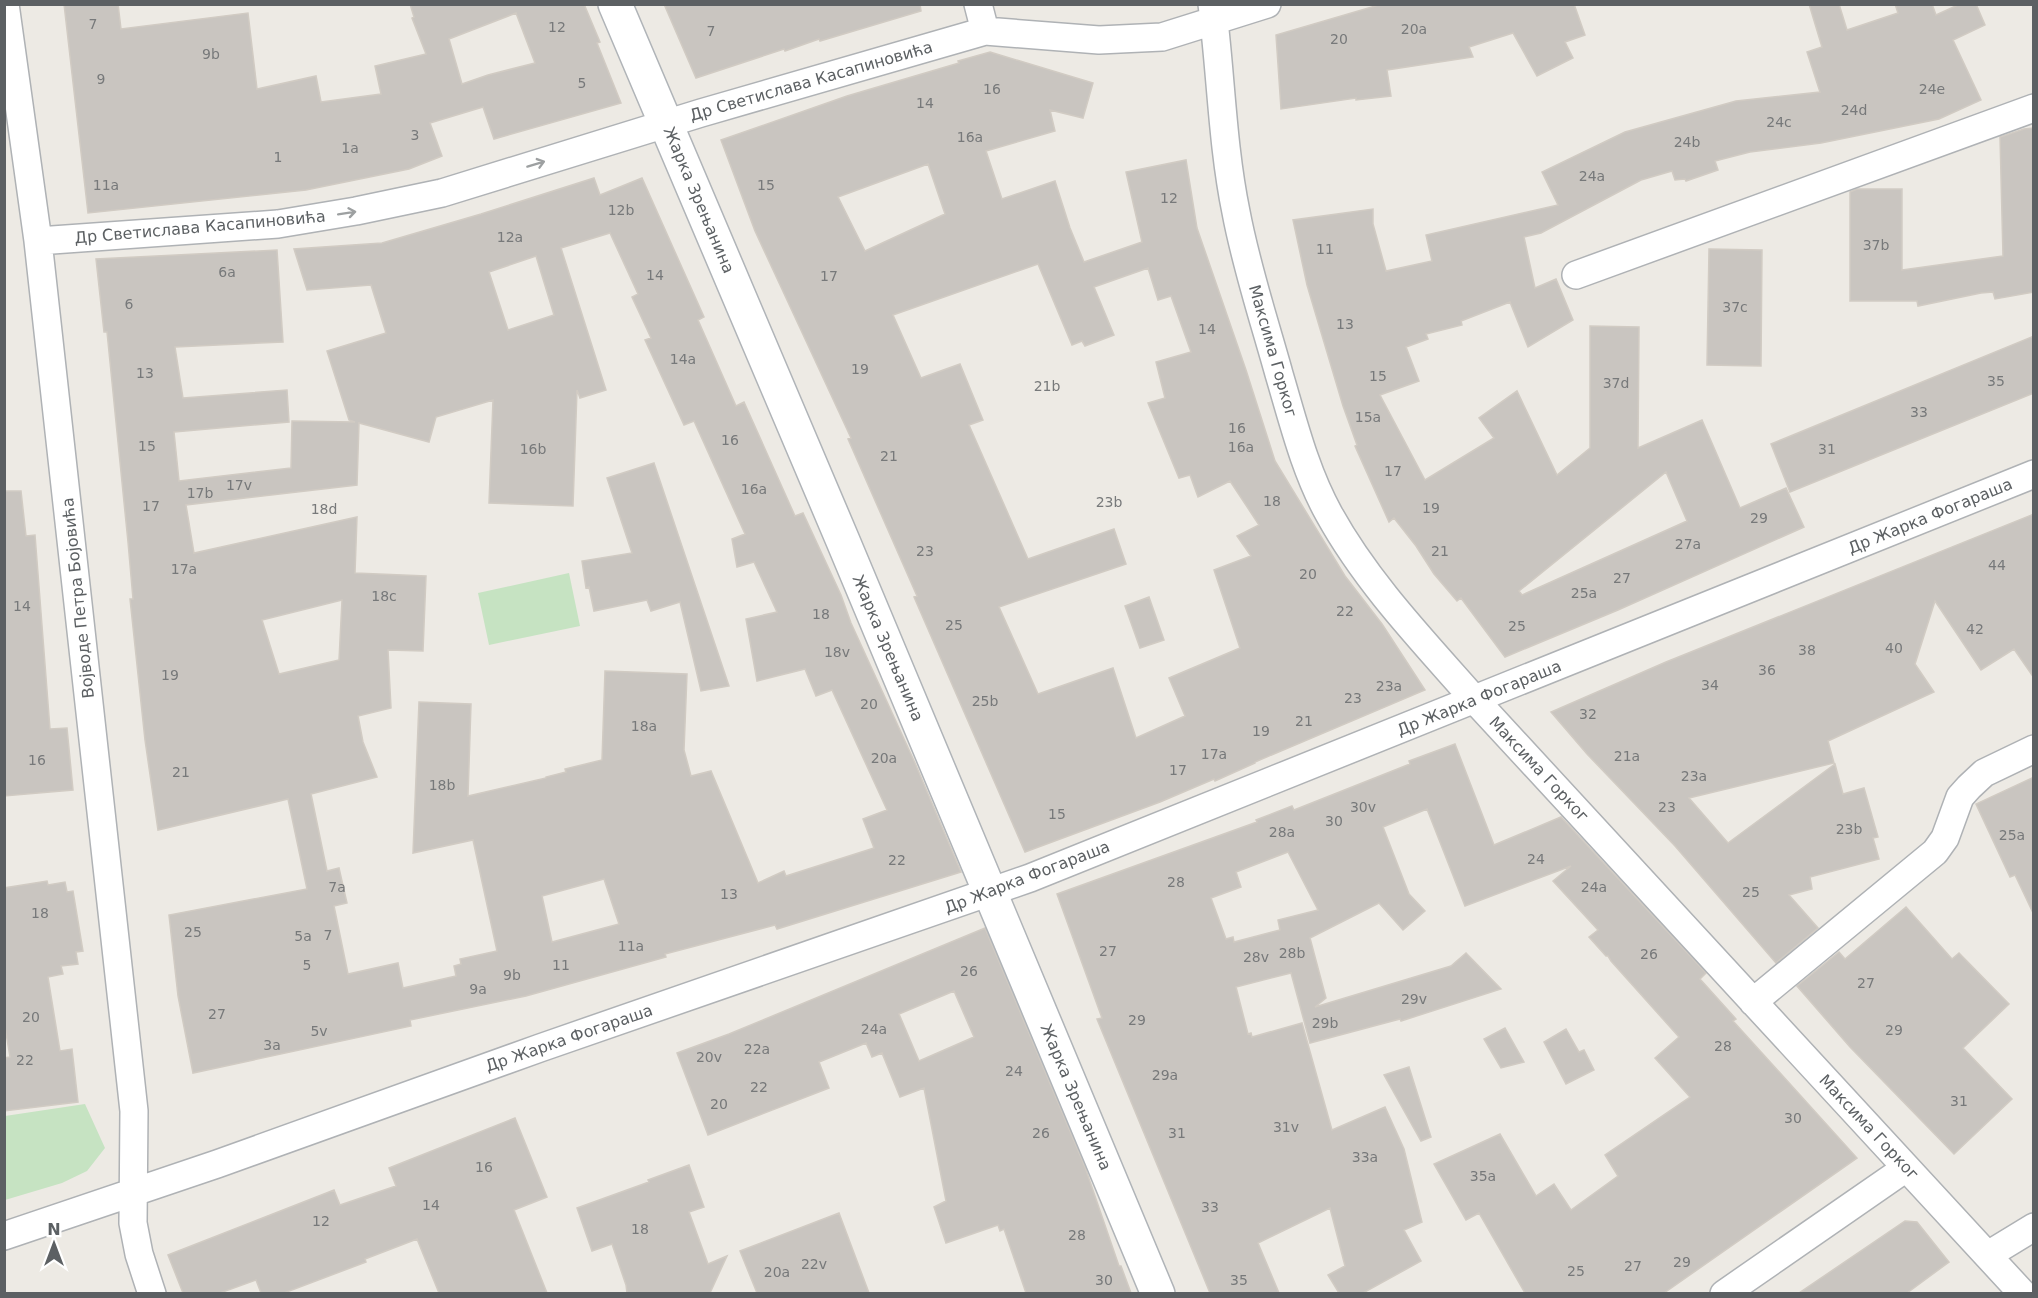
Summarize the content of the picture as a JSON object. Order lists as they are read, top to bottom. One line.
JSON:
{"streets":{"street":["Др Светислава Касапиновића","Жарка Зрењанина","Максима Горког","Др Жарка Фогараша","Војводе Петра Бојовића"]},"crossings":[["Др Светислава Касапиновића","Жарка Зрењанина"],["Др Светислава Касапиновића","Максима Горког"],["Др Светислава Касапиновића","Војводе Петра Бојовића"],["Жарка Зрењанина","Др Жарка Фогараша"],["Максима Горког","Др Жарка Фогараша"],["Др Жарка Фогараша","Војводе Петра Бојовића"]],"one_way":["Др Светислава Касапиновића"],"house_numbers":["7","12","20a","7","20","9b","9","5","16","24e","14","24d","24c","3","16a","24b","1a","1","24a","11a","15","12","12b","12a","37b","11","6a","14","17","6","37c","13","14","14a","19","13","15","35","37d","21b","33","15a","16","16","15","16a","16b","31","21","17","17v","16a","17b","18","23b","17","19","18d","29","27a","23","21","44","17a","20","27","25a","18c","14","22","18","25","25","42","40","38","18v","36","19","34","23a","23","25b","20","32","21","18a","19","17a","21a","20a","16","17","21","23a","18b","30v","23","15","30","23b","28a","25a","24","22","28","7a","24a","25","13","18","25","7","5a","11a","27","28b","26","28v","5","11","26","9b","27","9a","29v","27","20","29","29b","24a","29","5v","3a","28","22a","20v","22","24","29a","22","31","20","30","31v","26","31","33a","16","35a","14","33","12","18","28","29","22v","27","25","20a","30","35"],"north":"top"}
